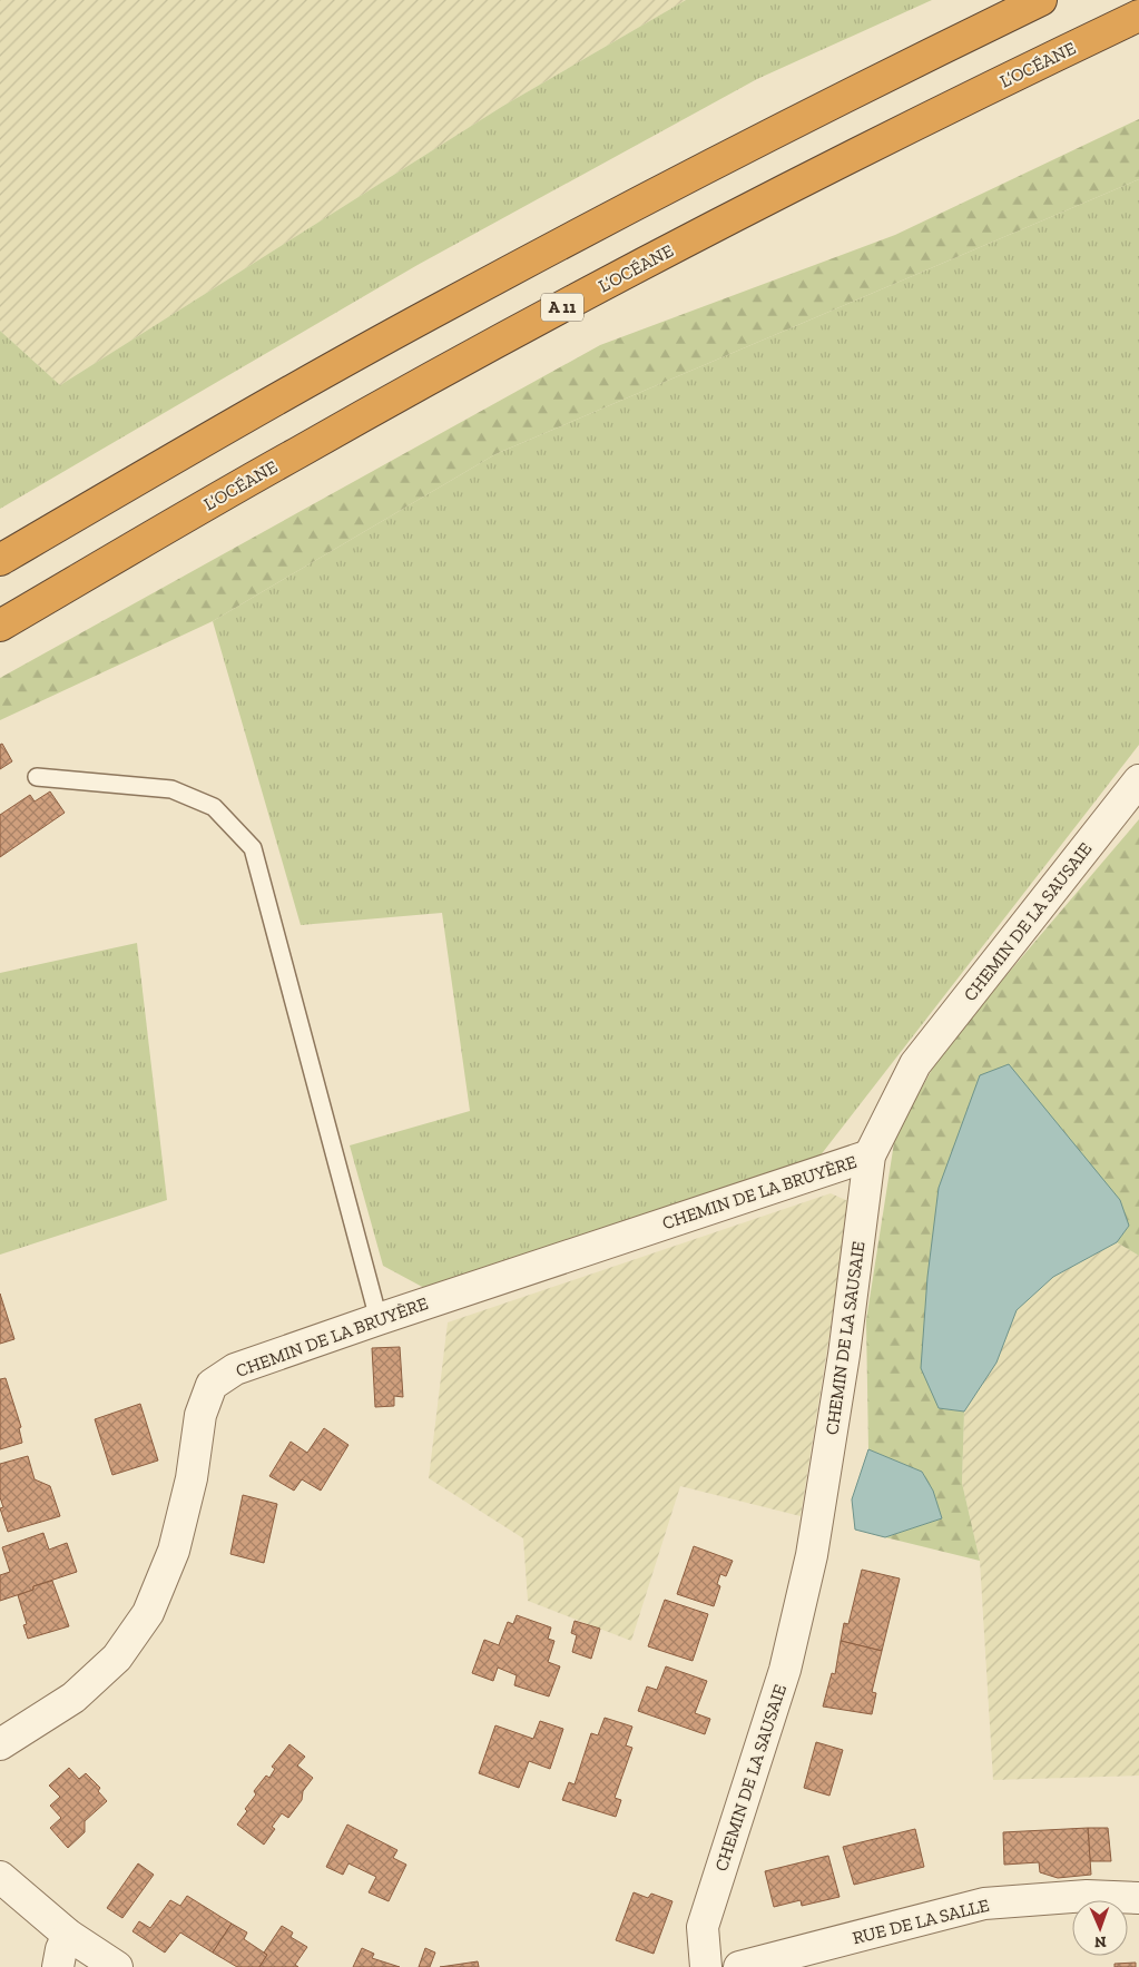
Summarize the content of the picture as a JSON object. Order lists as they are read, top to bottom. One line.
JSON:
{"streets":{"highway":["L’OCÉANE","A 11"],"street":["CHEMIN DE LA SAUSAIE","CHEMIN DE LA BRUYÈRE","RUE DE LA SALLE"]},"crossings":[["CHEMIN DE LA SAUSAIE","CHEMIN DE LA BRUYÈRE"]],"north":"bottom"}
